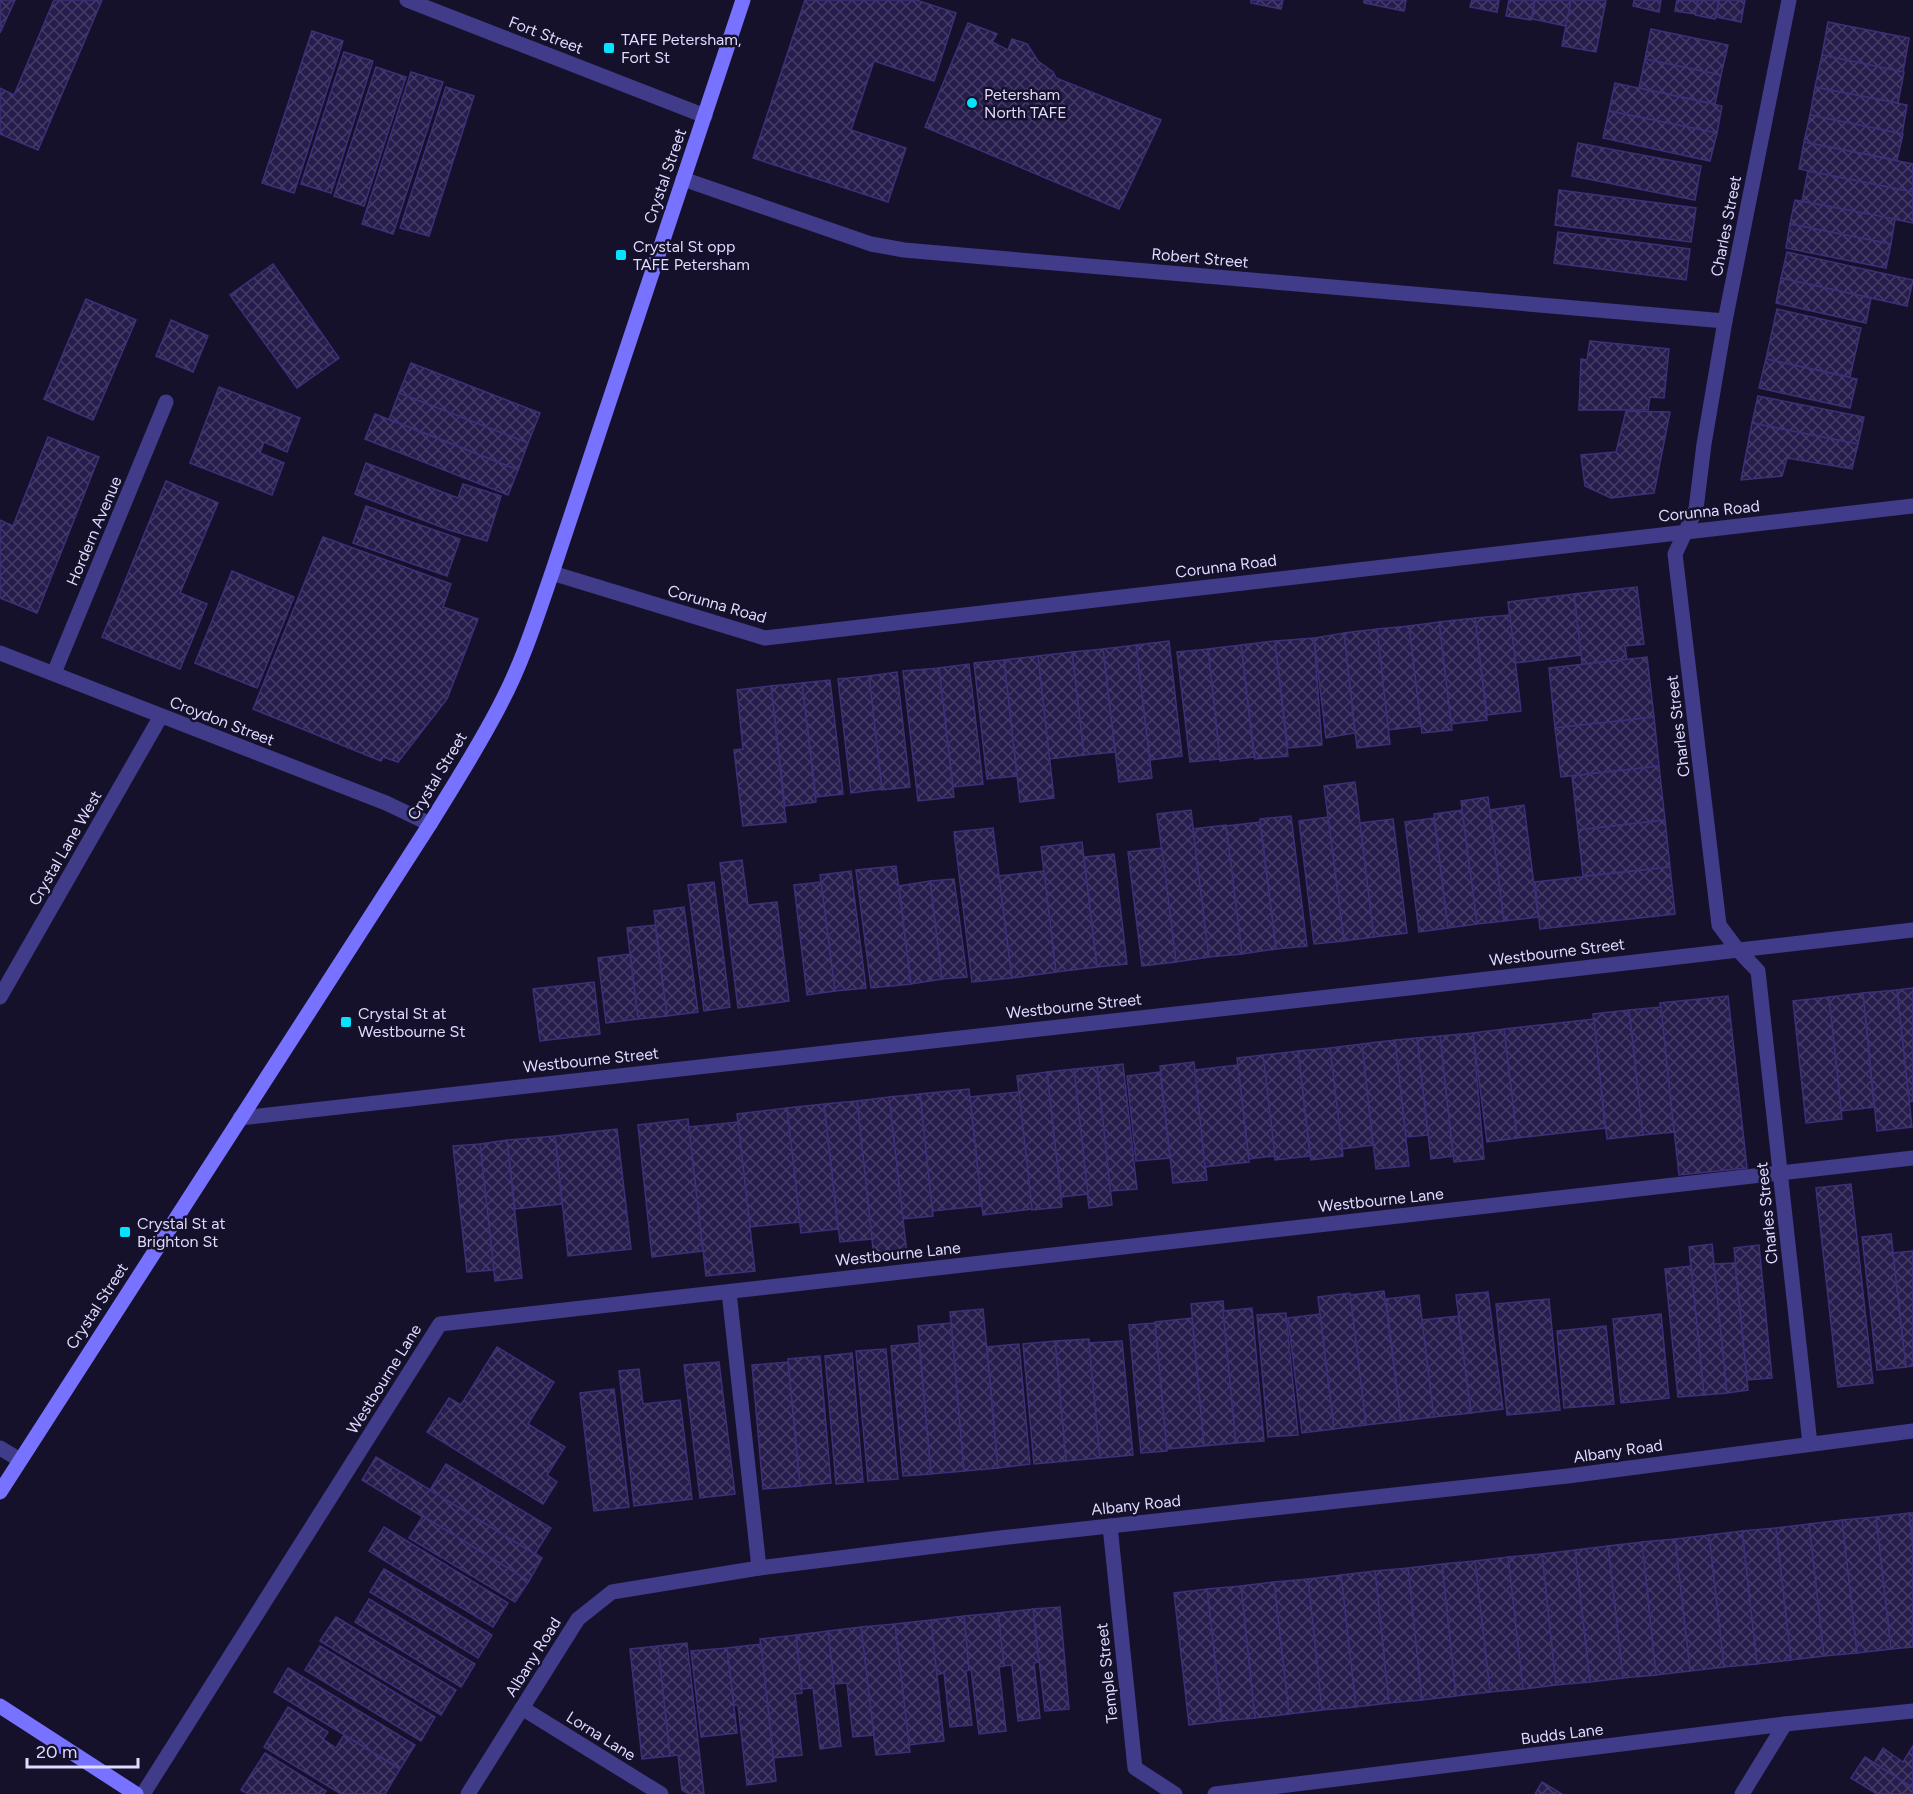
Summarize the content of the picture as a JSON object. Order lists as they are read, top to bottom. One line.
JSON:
{"streets":{"main road":["Crystal Street"],"street":["Fort Street","Charles Street","Robert Street","Corunna Road","Hordern Avenue","Croydon Street","Crystal Lane West","Westbourne Street","Westbourne Lane","Albany Road","Temple Street","Budds Lane","Lorna Lane"]},"crossings":[["Fort Street","Crystal Street"],["Crystal Street","Robert Street"],["Crystal Street","Corunna Road"],["Crystal Street","Croydon Street"],["Crystal Street","Westbourne Street"],["Charles Street","Robert Street"],["Charles Street","Corunna Road"],["Charles Street","Westbourne Street"],["Charles Street","Westbourne Lane"],["Charles Street","Albany Road"],["Hordern Avenue","Croydon Street"],["Croydon Street","Crystal Lane West"],["Albany Road","Temple Street"],["Albany Road","Lorna Lane"]],"places":{"transit":["TAFE Petersham, Fort St","Crystal St opp TAFE Petersham","Crystal St at Westbourne St","Crystal St at Brighton St"],"other":["Petersham North TAFE"]},"scale_bar":"20 m"}
